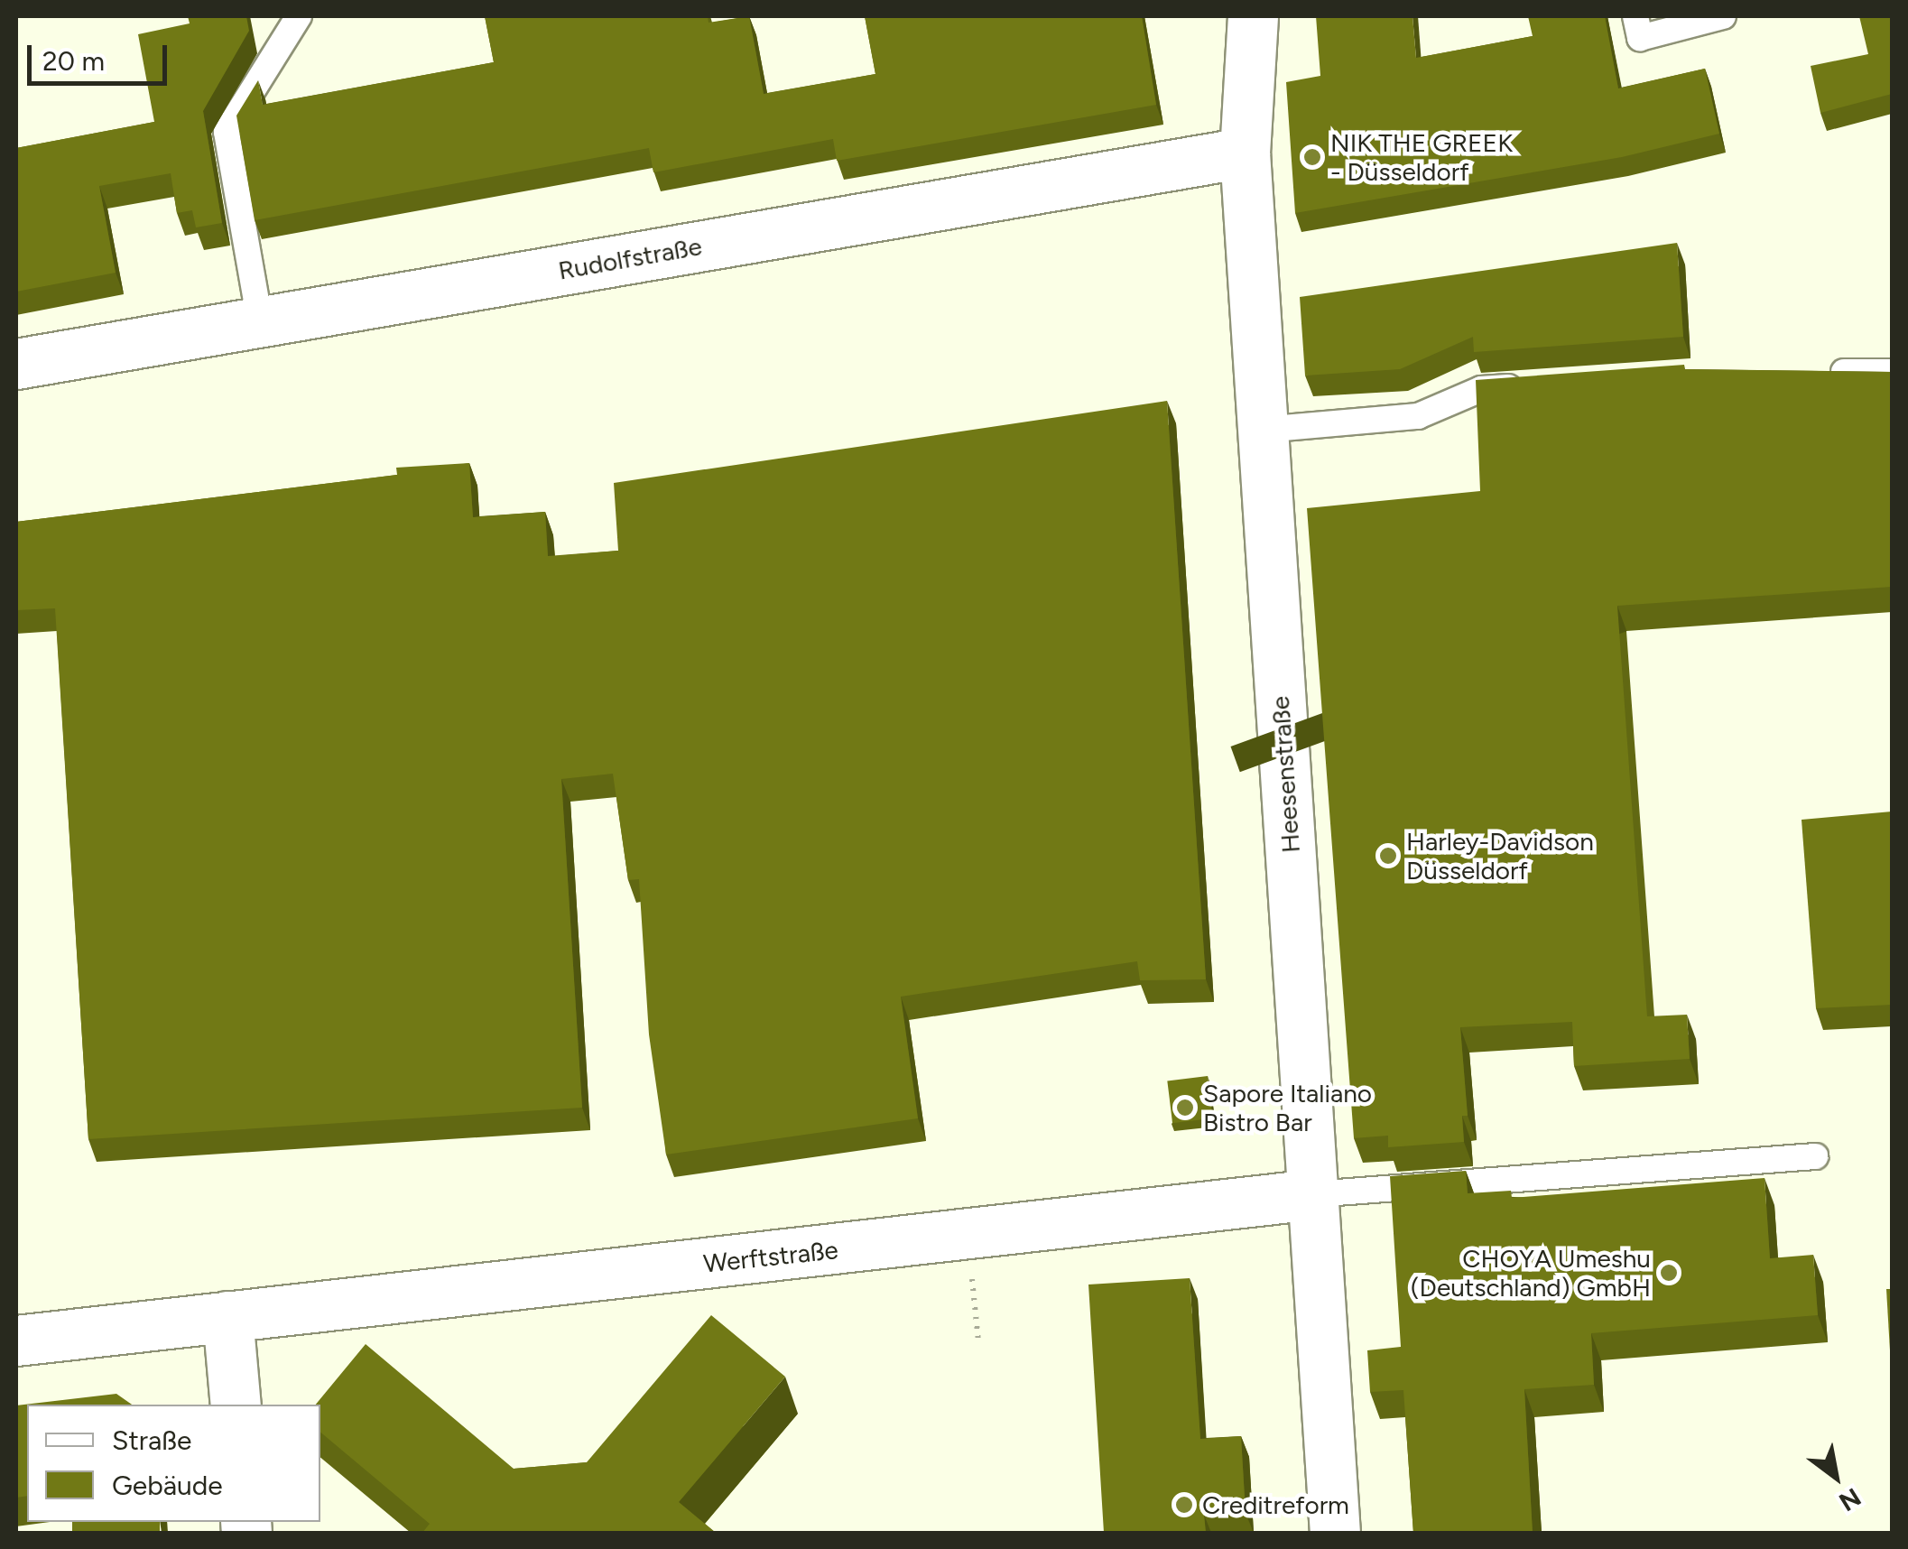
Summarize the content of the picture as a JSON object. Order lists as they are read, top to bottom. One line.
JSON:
{"streets":{"street":["Rudolfstraße","Heesenstraße","Werftstraße"]},"crossings":[["Rudolfstraße","Heesenstraße"],["Heesenstraße","Werftstraße"]],"places":["NIK THE GREEK - Düsseldorf","Harley-Davidson Düsseldorf","Sapore Italiano Bistro Bar","CHOYA Umeshu (Deutschland) GmbH","Creditreform"],"legend":["Straße","Gebäude"],"scale_bar":"20 m","north":"bottom right"}
